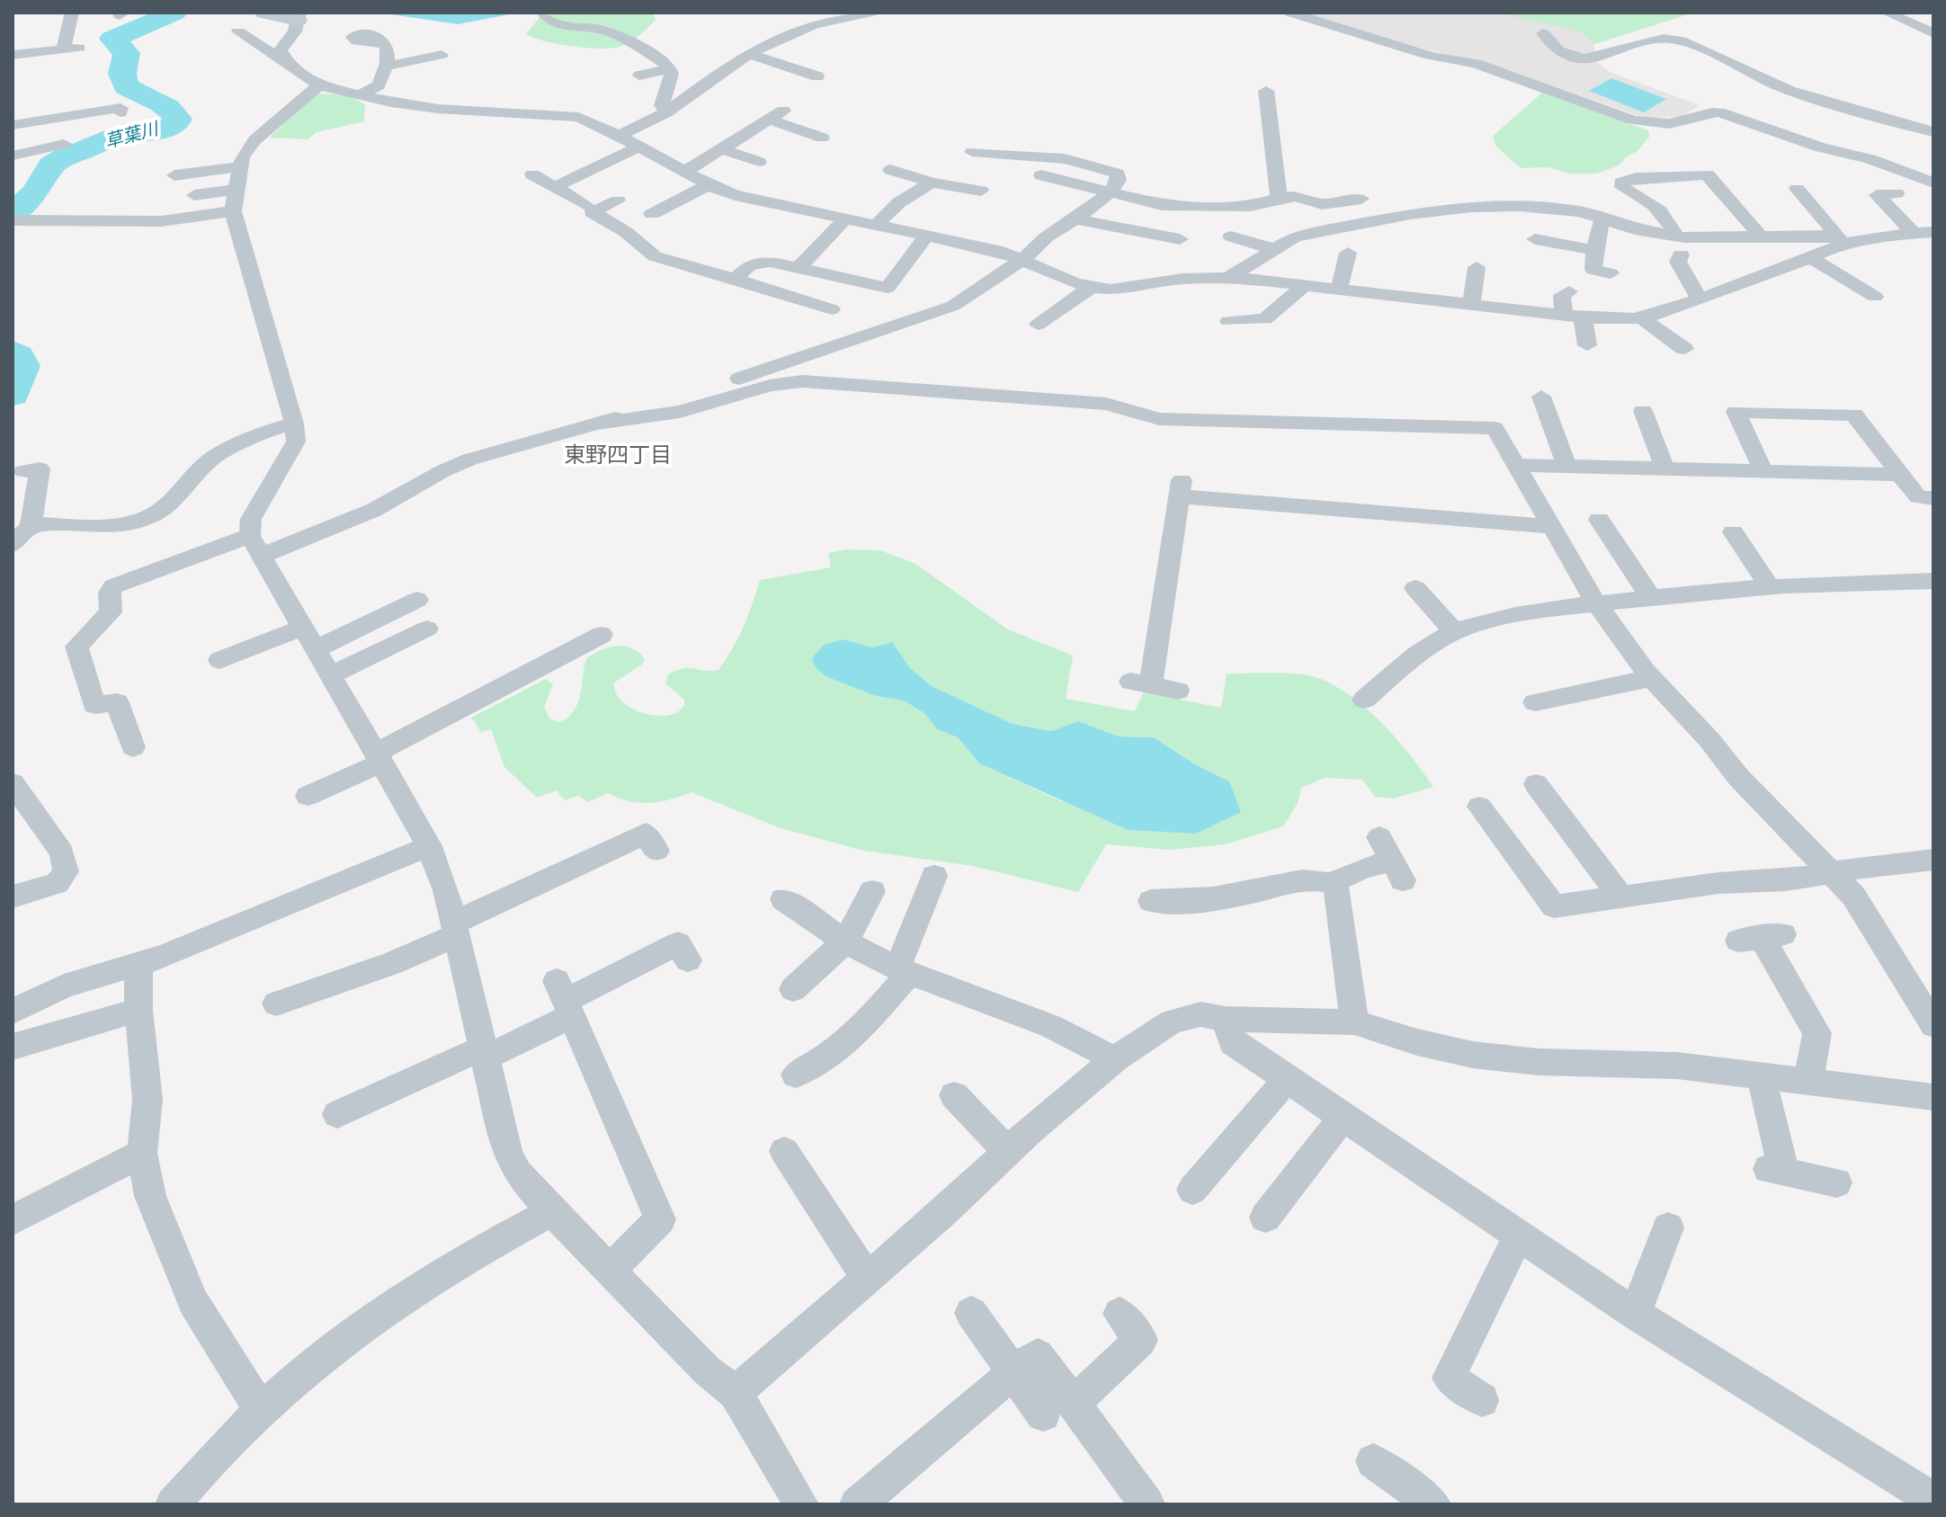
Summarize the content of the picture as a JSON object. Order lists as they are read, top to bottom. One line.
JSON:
{"districts":["東野四丁目"],"water":["草葉川"]}
